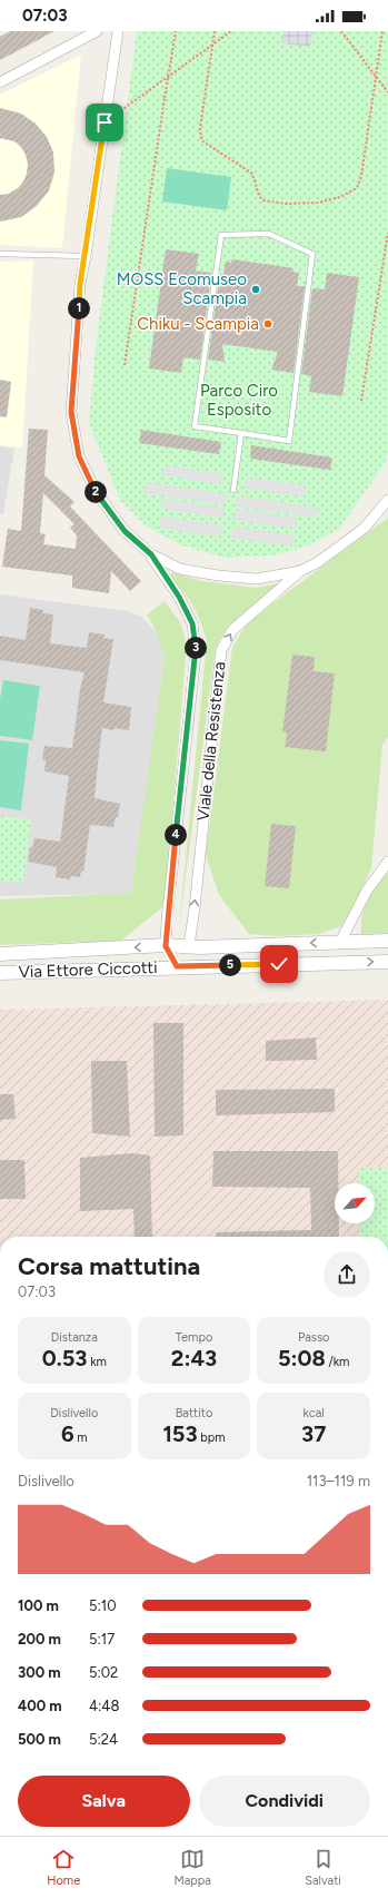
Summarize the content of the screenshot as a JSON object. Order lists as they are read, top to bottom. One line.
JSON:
{"streets":{"street":["Viale della Resistenza","Via Ettore Ciccotti"]},"crossings":[["Viale della Resistenza","Via Ettore Ciccotti"]],"parks":["Parco Ciro Esposito"],"places":["MOSS Ecomuseo Scampia","Chiku - Scampia"],"north":"top right","page":{"status":"07:03","pins":["1","2","3","4","5"],"heading":["Corsa mattutina","07:03"],"stats":[["Distanza","0.53 km"],["Tempo","2:43"],["Passo","5:08 /km"],["Dislivello","6 m"],["Battito","153 bpm"],["kcal","37"]],"chart":["Dislivello","113–119 m"],"list":[{"name":"100 m","note":"5:10"},{"name":"200 m","note":"5:17"},{"name":"300 m","note":"5:02"},{"name":"400 m","note":"4:48"},{"name":"500 m","note":"5:24"}],"buttons":["Salva","Condividi"],"tabs":["Home","Mappa","Salvati"]}}
